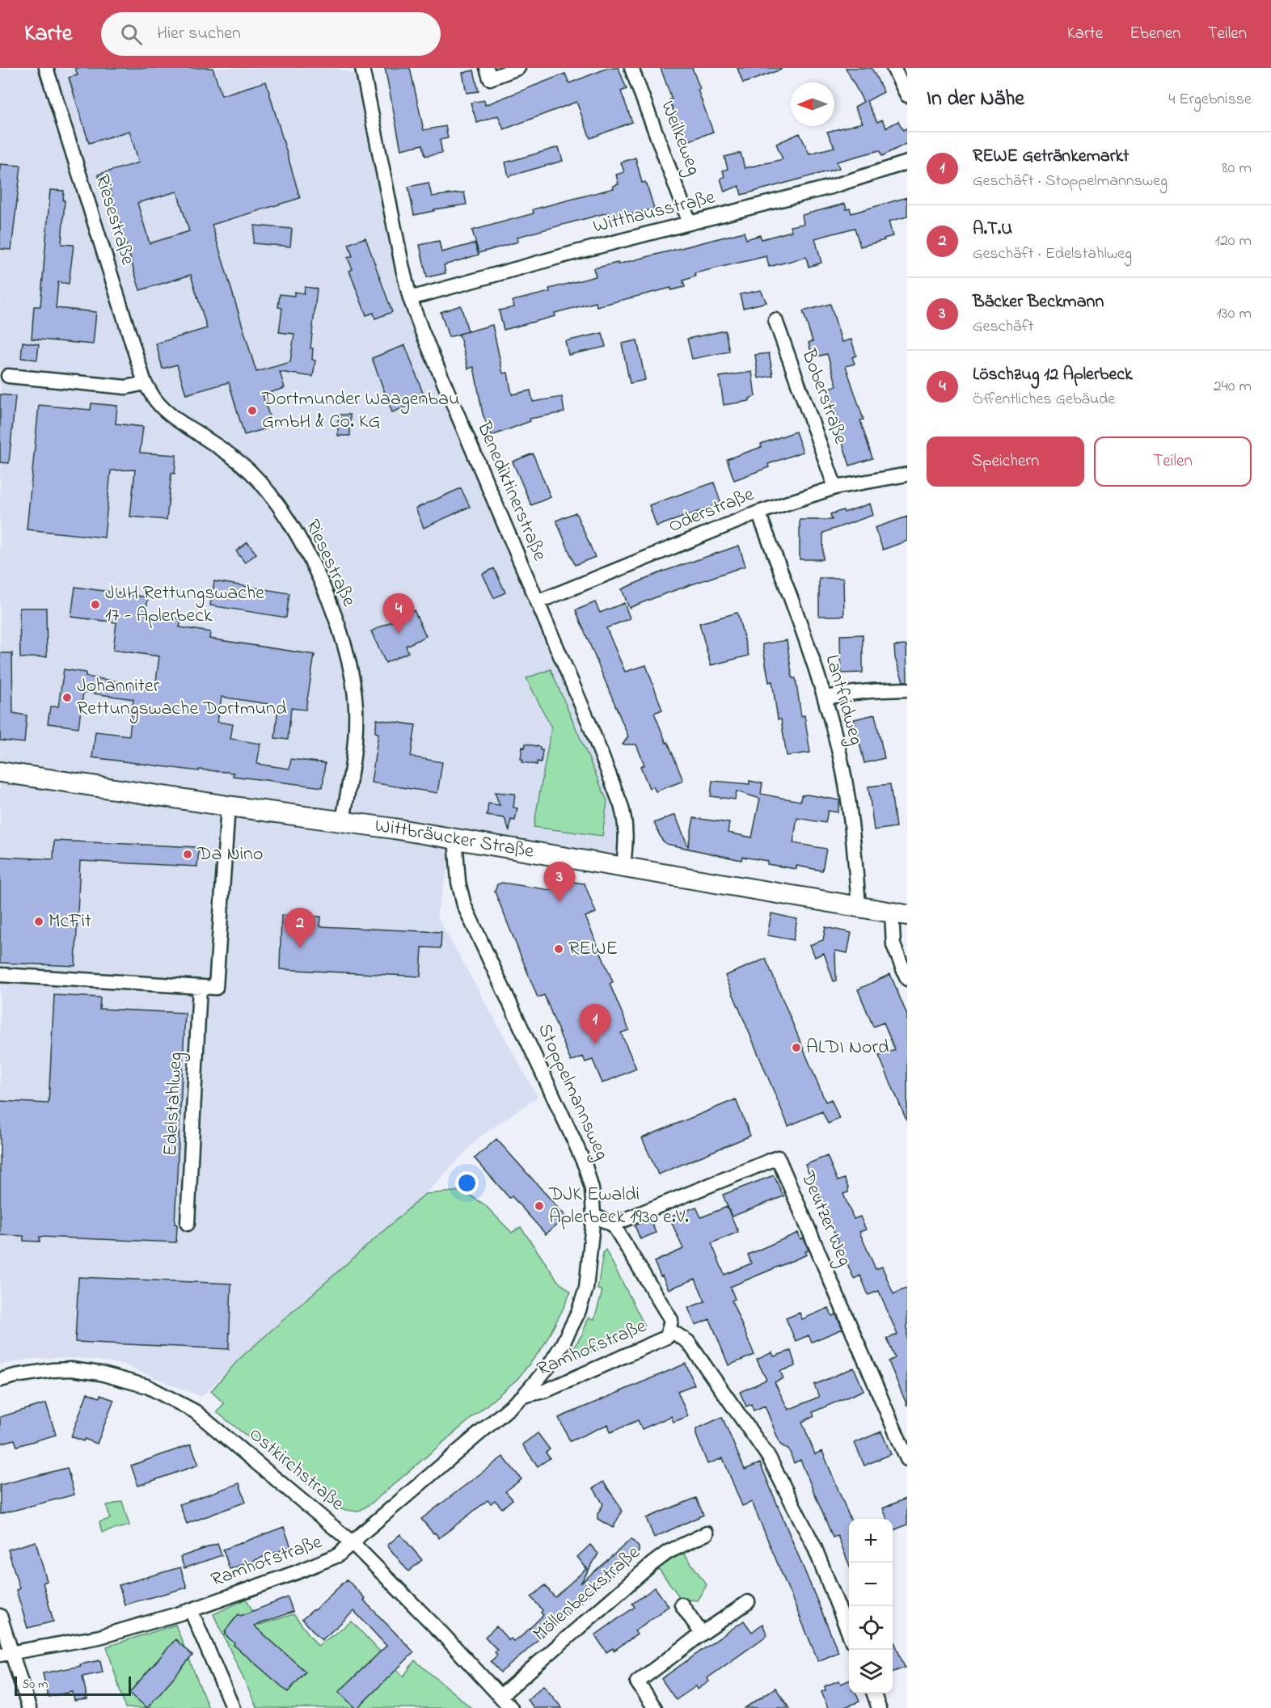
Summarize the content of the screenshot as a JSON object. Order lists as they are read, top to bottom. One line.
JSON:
{"streets":{"main road":["Wittbräucker Straße"],"street":["Weilkeweg","Witthausstraße","Riesestraße","Boberstraße","Benediktinerstraße","Oderstraße","Lantfridweg","Stoppelmannsweg","Edelstahlweg","Deutzer Weg","Ramhofstraße","Ostkirchstraße","Möllenbeckstraße"]},"crossings":[["Weilkeweg","Witthausstraße"],["Witthausstraße","Benediktinerstraße"],["Riesestraße","Wittbräucker Straße"],["Boberstraße","Oderstraße"],["Benediktinerstraße","Oderstraße"],["Benediktinerstraße","Wittbräucker Straße"],["Oderstraße","Lantfridweg"],["Lantfridweg","Wittbräucker Straße"],["Wittbräucker Straße","Stoppelmannsweg"],["Stoppelmannsweg","Ramhofstraße"],["Ramhofstraße","Ostkirchstraße"],["Ostkirchstraße","Möllenbeckstraße"]],"places":["Dortmunder Waagenbau GmbH & Co. KG","JUH Rettungswache 17 - Aplerbeck","Johanniter Rettungswache Dortmund","Da Nino","McFit","REWE","ALDI Nord","DJK Ewaldi Aplerbeck 1930 e.V."],"scale_bar":"50 m","north":"left","page":{"header":"Karte","search":"Hier suchen","nav":["Karte","Ebenen","Teilen"],"heading":["In der Nähe","4 Ergebnisse"],"list":[{"mark":"1","name":"REWE Getränkemarkt","note":"Geschäft · Stoppelmannsweg","value":"80 m"},{"mark":"2","name":"A.T.U","note":"Geschäft · Edelstahlweg","value":"120 m"},{"mark":"3","name":"Bäcker Beckmann","note":"Geschäft","value":"130 m"},{"mark":"4","name":"Löschzug 12 Aplerbeck","note":"Öffentliches Gebäude","value":"240 m"}],"buttons":["Speichern","Teilen"],"pins":["4","3","2","1"],"map_buttons":["+","−"],"scale":"50 m"}}
